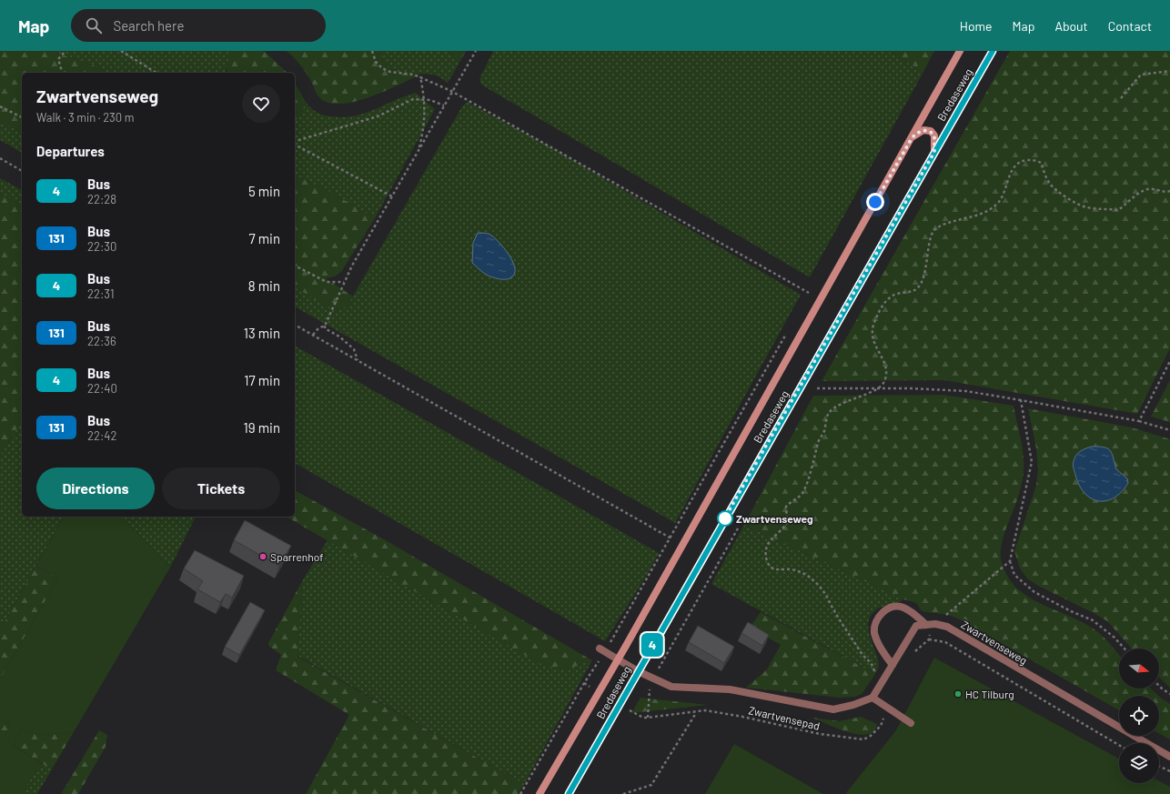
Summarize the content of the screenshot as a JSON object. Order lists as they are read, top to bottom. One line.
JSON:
{"streets":{"main road":["Bredaseweg"],"street":["Zwartvenseweg"],"path":["Zwartvensepad"]},"places":["Zwartvenseweg","Sparrenhof","HC Tilburg"],"lines":["bus line 4"],"north":"right","page":{"header":"Map","search":"Search here","nav":["Home","Map","About","Contact"],"on_map":"4","heading":[["Zwartvenseweg","Walk · 3 min · 230 m"],"Departures"],"list":[{"mark":"4","name":"Bus","note":"22:28","value":"5 min"},{"mark":"131","name":"Bus","note":"22:30","value":"7 min"},{"mark":"4","name":"Bus","note":"22:31","value":"8 min"},{"mark":"131","name":"Bus","note":"22:36","value":"13 min"},{"mark":"4","name":"Bus","note":"22:40","value":"17 min"},{"mark":"131","name":"Bus","note":"22:42","value":"19 min"}],"buttons":["Directions","Tickets"]}}
